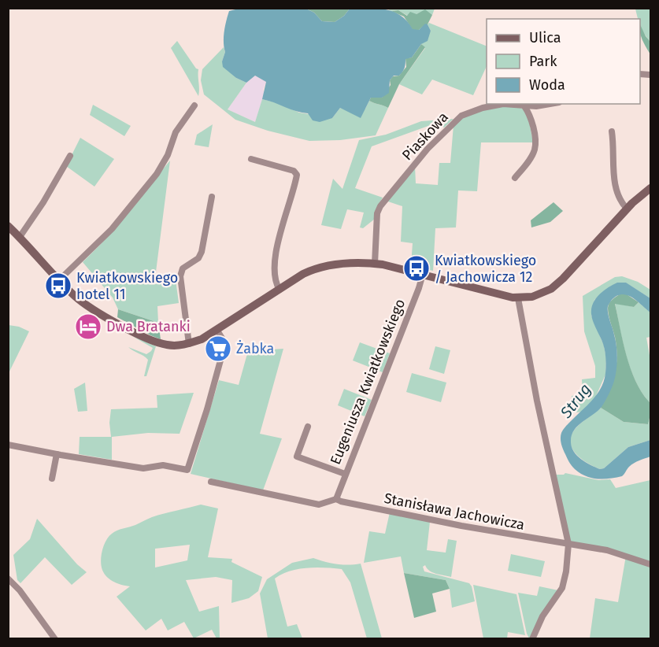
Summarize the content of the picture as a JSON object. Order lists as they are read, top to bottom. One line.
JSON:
{"streets":{"street":["Piaskowa","Eugeniusza Kwiatkowskiego","Stanisława Jachowicza"]},"crossings":[["Eugeniusza Kwiatkowskiego","Stanisława Jachowicza"]],"water":["Strug"],"places":{"bus stop":["Kwiatkowskiego / Jachowicza 12","Kwiatkowskiego hotel 11"],"hotel":["Dwa Bratanki"],"supermarket":["Żabka"]},"legend":["Ulica","Park","Woda"]}
